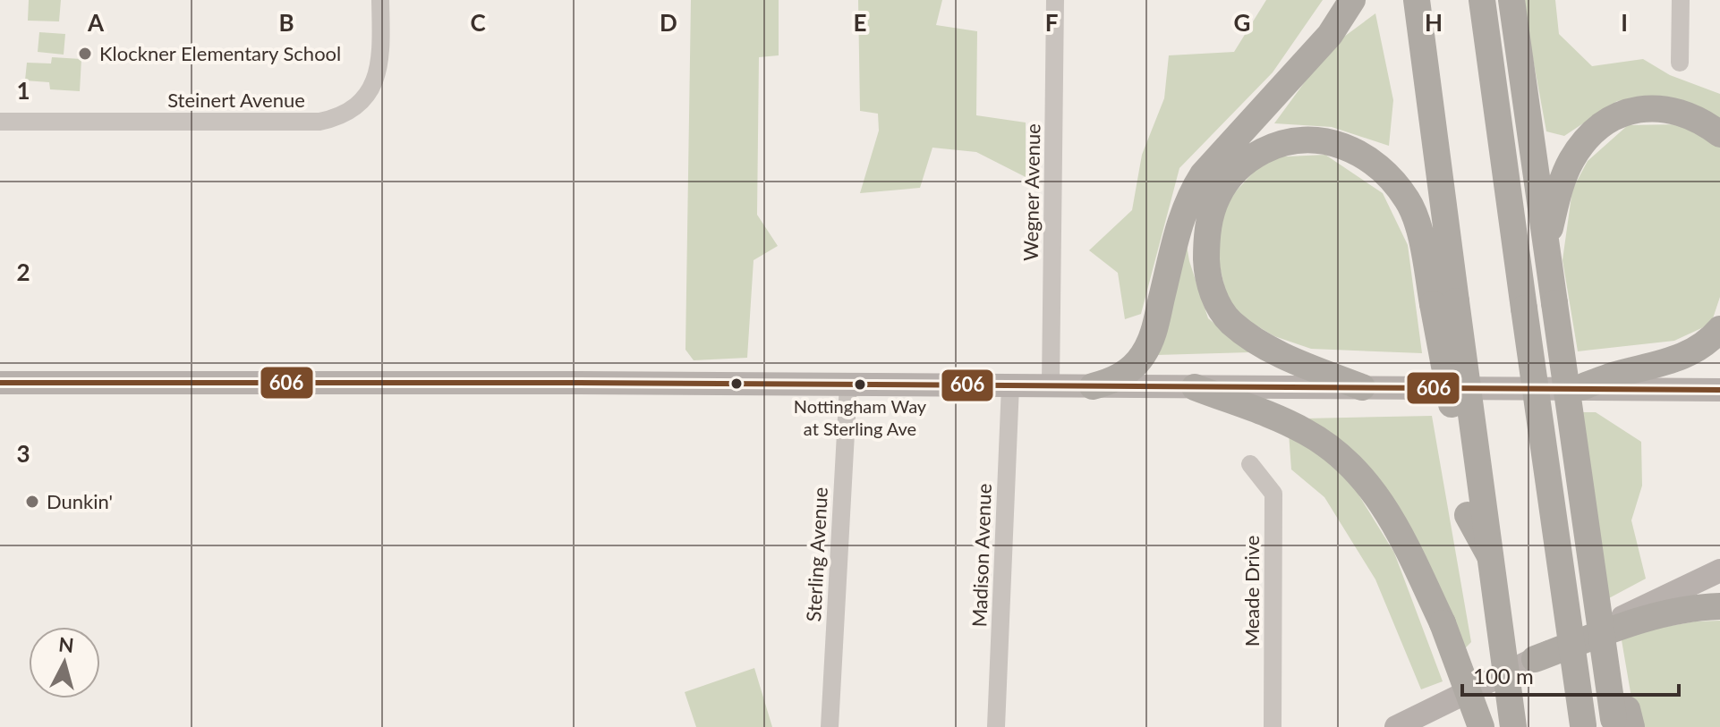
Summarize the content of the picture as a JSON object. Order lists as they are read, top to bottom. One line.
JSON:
{"streets":{"street":["Steinert Avenue","Wegner Avenue","Sterling Avenue","Madison Avenue","Meade Drive"]},"places":["Klockner Elementary School","Nottingham Way at Sterling Ave","Dunkin'"],"lines":["transit line 606"],"scale_bar":"100 m","north":"top","grid":{"columns":["A","B","C","D","E","F","G","H","I"],"rows":["1","2","3"]}}
